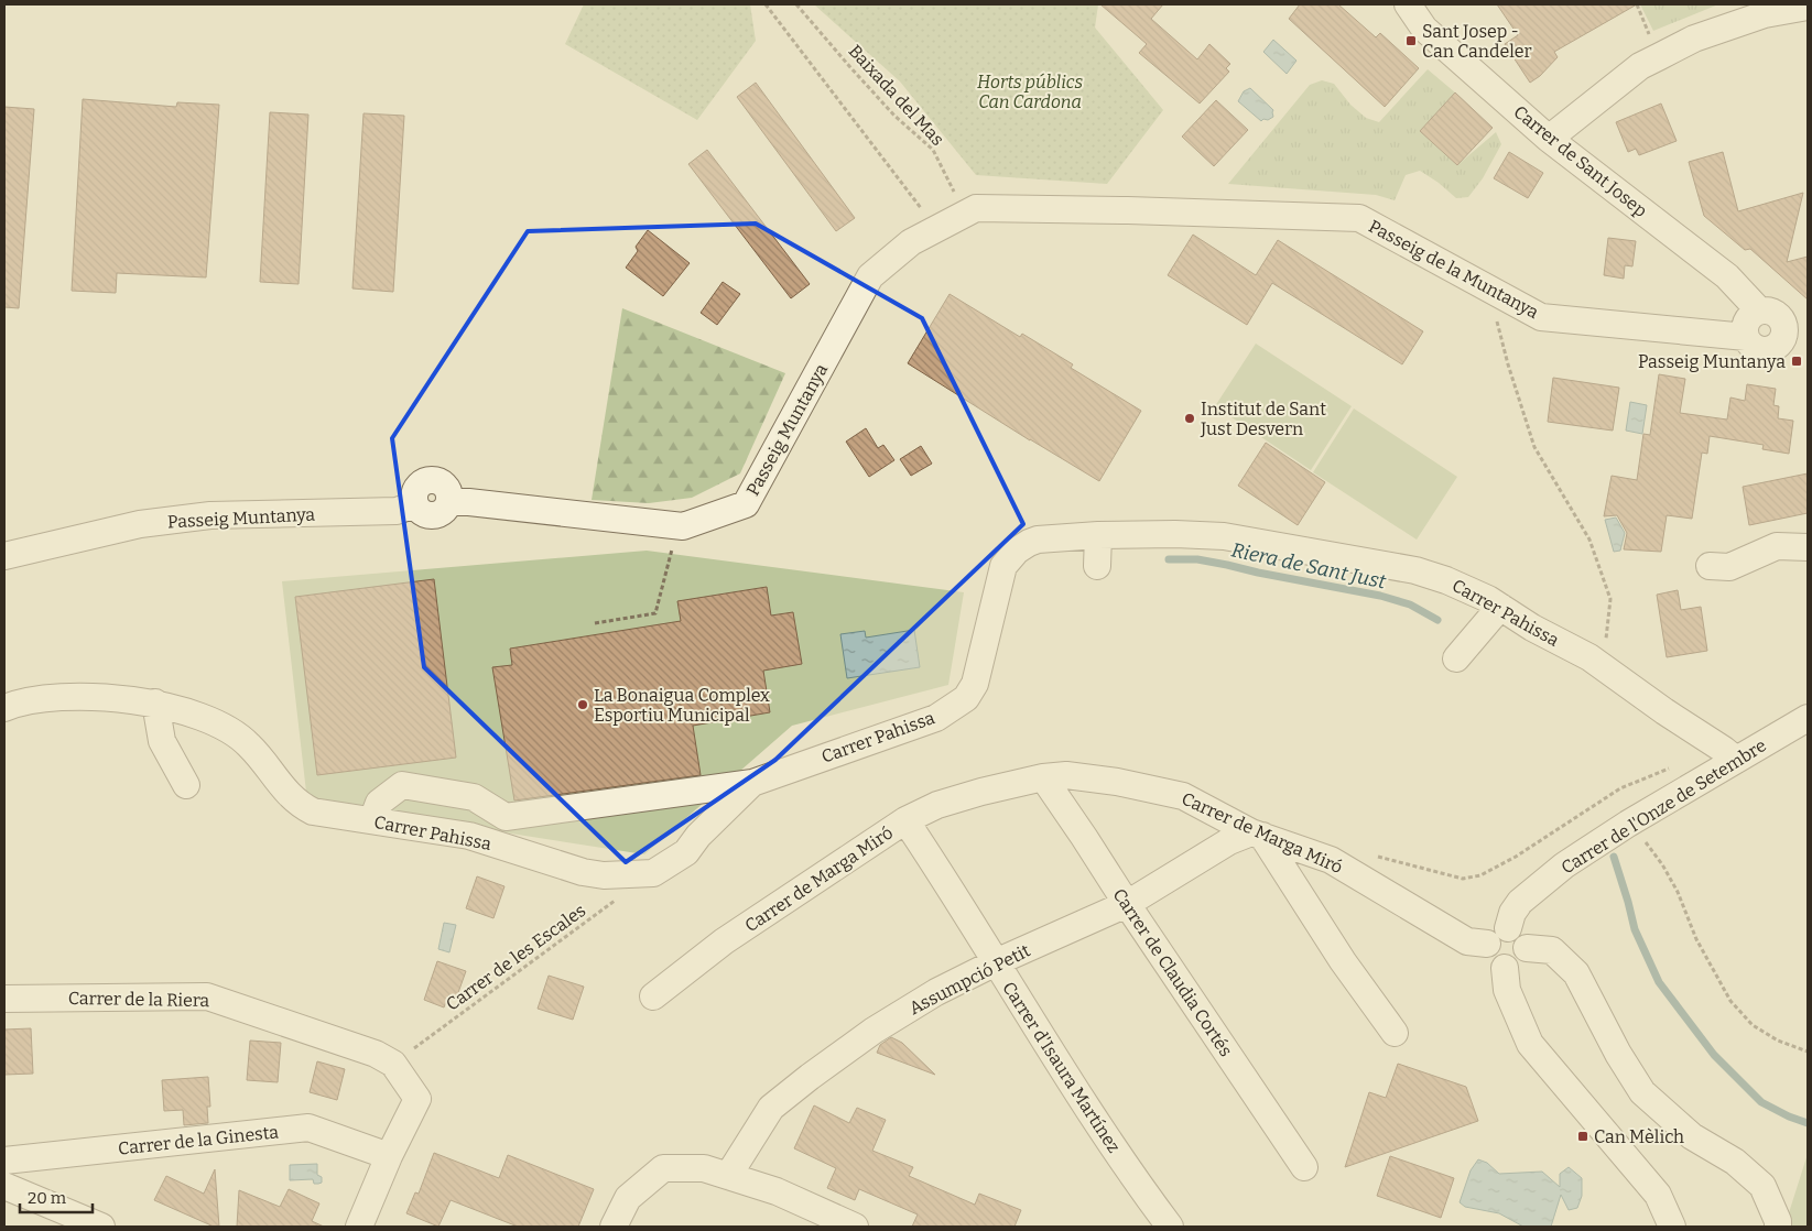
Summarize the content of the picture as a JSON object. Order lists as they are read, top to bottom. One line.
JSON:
{"streets":{"street":["Carrer de Sant Josep","Passeig de la Muntanya","Passeig Muntanya","Carrer Pahissa","Carrer de l'Onze de Setembre","Carrer de Marga Miró","Carrer de Claudia Cortés","Assumpció Petit","Carrer de la Riera","Carrer d'Isaura Martínez","Carrer de la Ginesta"],"path":["Baixada del Mas","Carrer de les Escales"]},"crossings":[["Baixada del Mas","Passeig de la Muntanya"],["Baixada del Mas","Passeig Muntanya"],["Carrer de Sant Josep","Passeig de la Muntanya"],["Passeig de la Muntanya","Passeig Muntanya"],["Carrer Pahissa","Carrer de l'Onze de Setembre"],["Carrer de l'Onze de Setembre","Carrer de Marga Miró"],["Carrer de Marga Miró","Carrer de Claudia Cortés"],["Carrer de Marga Miró","Assumpció Petit"],["Carrer de Marga Miró","Carrer d'Isaura Martínez"],["Carrer de les Escales","Carrer de la Riera"],["Carrer de Claudia Cortés","Assumpció Petit"],["Assumpció Petit","Carrer d'Isaura Martínez"]],"water":["Riera de Sant Just"],"parks":["Horts públics Can Cardona"],"places":{"transit":["Sant Josep - Can Candeler","Passeig Muntanya","Can Mèlich"],"other":["Institut de Sant Just Desvern","La Bonaigua Complex Esportiu Municipal"]},"scale_bar":"20 m"}
